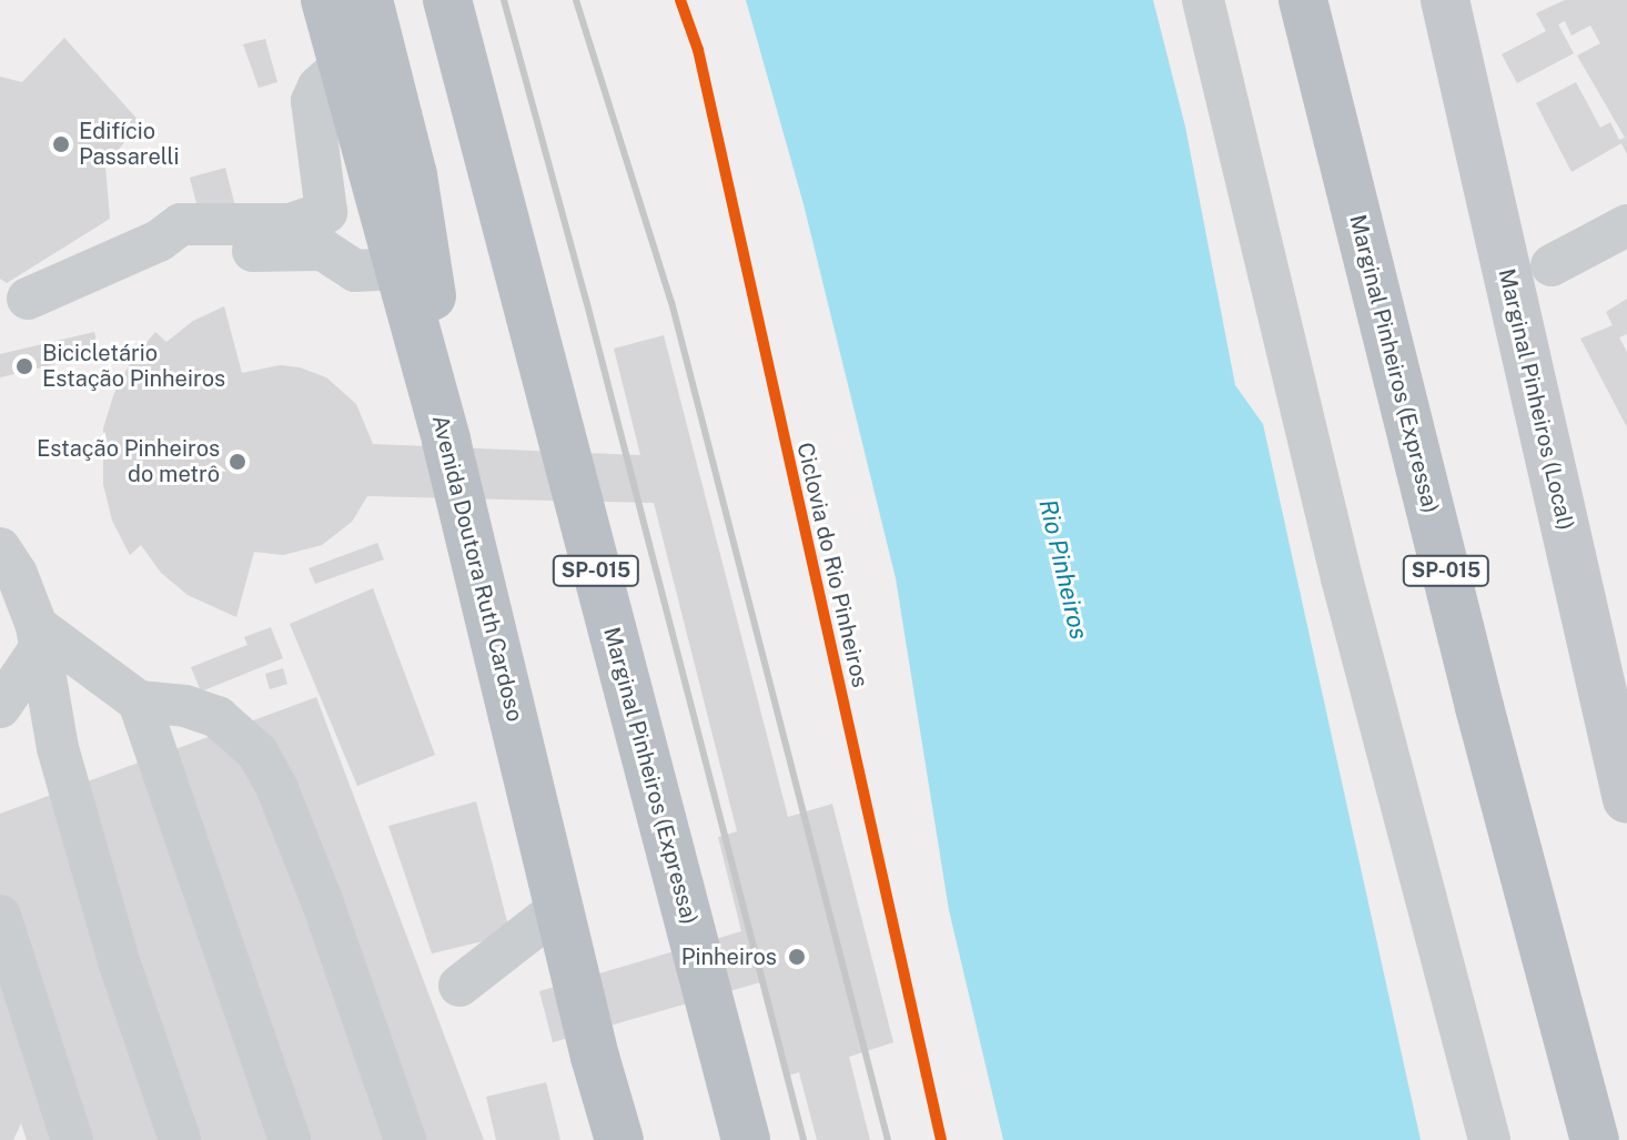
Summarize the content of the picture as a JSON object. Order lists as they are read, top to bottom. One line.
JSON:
{"streets":{"highway":["Marginal Pinheiros (Expressa)","Avenida Doutora Ruth Cardoso","SP-015"],"main road":["Marginal Pinheiros (Local)"],"cycle path":["Ciclovia do Rio Pinheiros"]},"water":["Rio Pinheiros"],"places":["Edifício Passarelli","Bicicletário Estação Pinheiros","Estação Pinheiros do metrô","Pinheiros"]}
